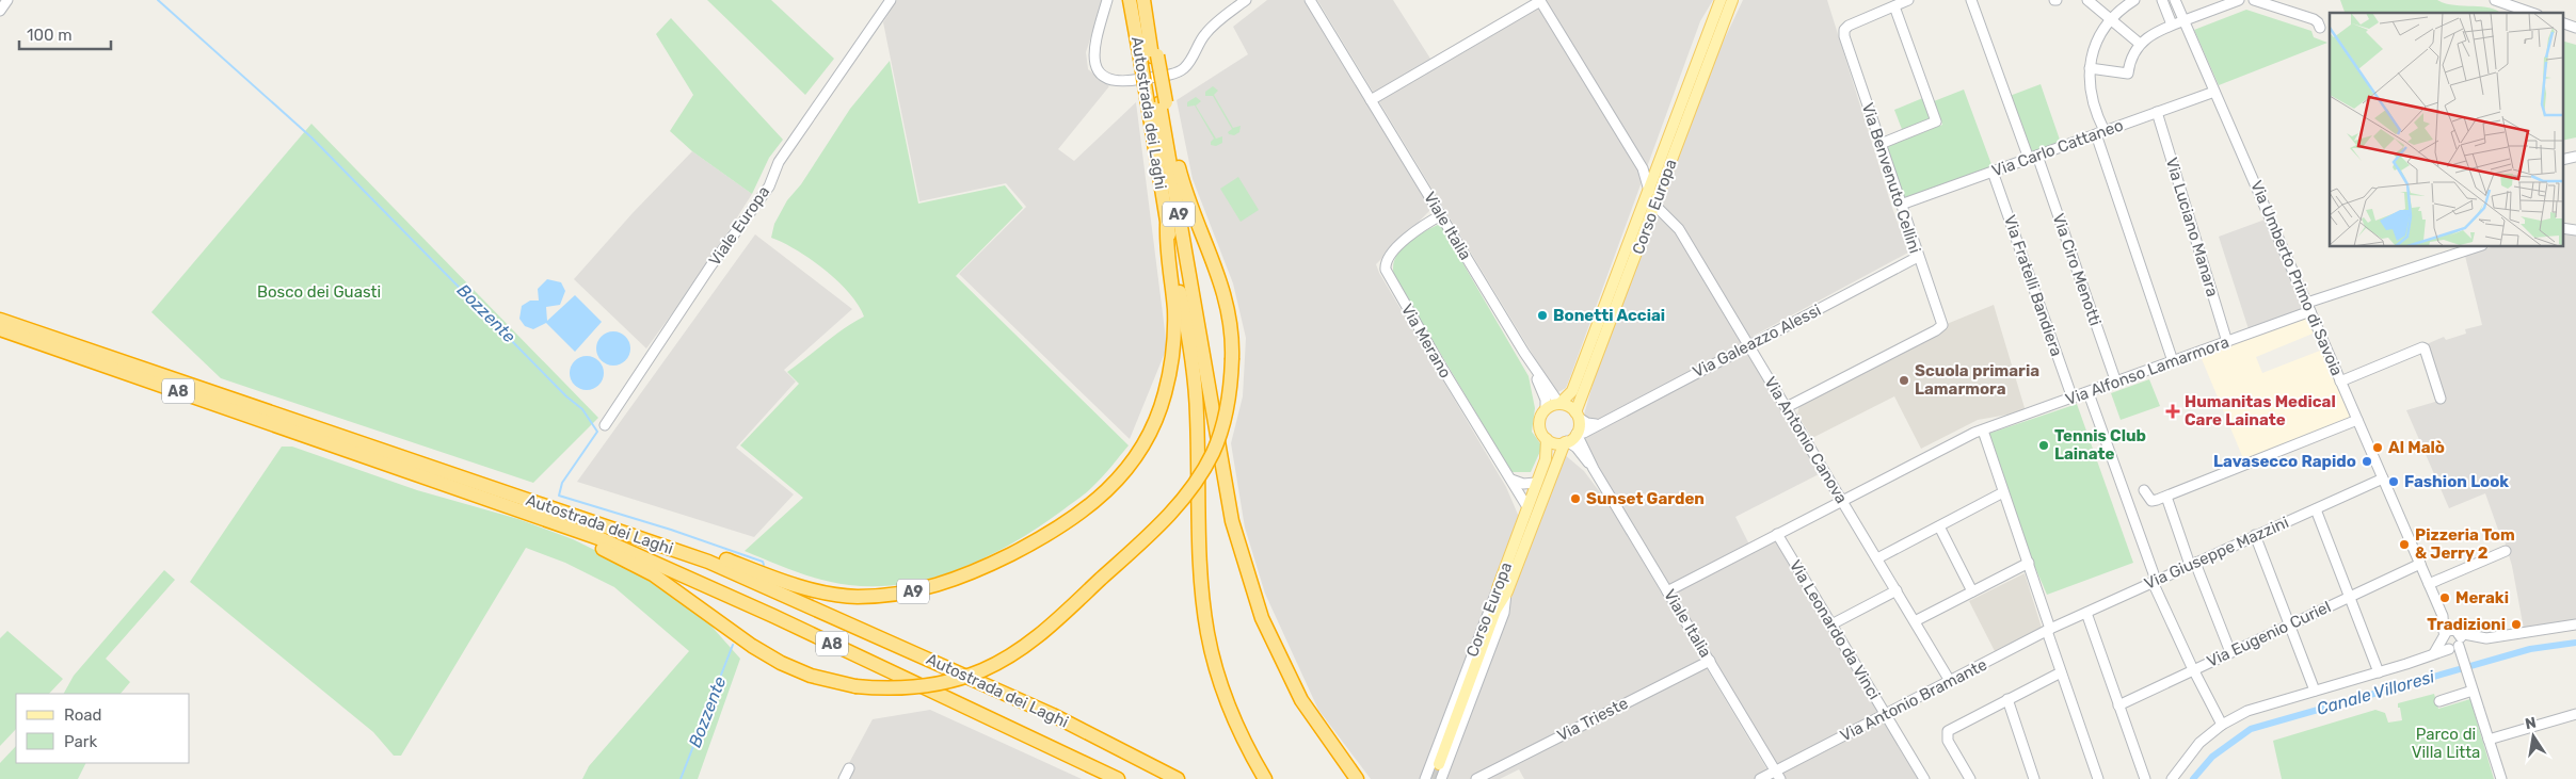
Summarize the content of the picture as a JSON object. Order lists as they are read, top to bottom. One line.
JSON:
{"streets":{"highway":["Autostrada dei Laghi","A9","A8"],"main road":["Corso Europa"],"street":["Via Carlo Cattaneo","Via Benvenuto Cellini","Viale Europa","Viale Italia","Via Luciano Manara","Via Ciro Menotti","Via Umberto Primo di Savoia","Via Fratelli Bandiera","Via Merano","Via Galeazzo Alessi","Via Alfonso Lamarmora","Via Antonio Canova","Via Giuseppe Mazzini","Via Leonardo da Vinci","Via Eugenio Curiel","Via Antonio Bramante","Via Trieste"]},"crossings":[["Autostrada dei Laghi","A9"],["Via Carlo Cattaneo","Via Benvenuto Cellini"],["Via Carlo Cattaneo","Via Luciano Manara"],["Via Carlo Cattaneo","Via Ciro Menotti"],["Via Carlo Cattaneo","Via Umberto Primo di Savoia"],["Via Carlo Cattaneo","Via Fratelli Bandiera"],["Via Benvenuto Cellini","Via Galeazzo Alessi"],["Via Benvenuto Cellini","Via Antonio Canova"],["Corso Europa","Viale Italia"],["Corso Europa","Via Merano"],["Corso Europa","Via Galeazzo Alessi"],["Corso Europa","Via Antonio Canova"],["Viale Italia","Via Merano"],["Viale Italia","Via Galeazzo Alessi"],["Viale Italia","Via Alfonso Lamarmora"],["Viale Italia","Via Antonio Bramante"],["Viale Italia","Via Trieste"],["Via Luciano Manara","Via Alfonso Lamarmora"],["Via Ciro Menotti","Via Alfonso Lamarmora"],["Via Umberto Primo di Savoia","Via Alfonso Lamarmora"],["Via Umberto Primo di Savoia","Via Giuseppe Mazzini"],["Via Umberto Primo di Savoia","Via Eugenio Curiel"],["Via Fratelli Bandiera","Via Alfonso Lamarmora"],["Via Galeazzo Alessi","Via Antonio Canova"],["Via Alfonso Lamarmora","Via Antonio Canova"],["Via Alfonso Lamarmora","Via Leonardo da Vinci"],["Via Antonio Canova","Via Antonio Bramante"],["Via Giuseppe Mazzini","Via Antonio Bramante"],["Via Leonardo da Vinci","Via Antonio Bramante"]],"water":["Bozzente","Canale Villoresi"],"parks":["Bosco dei Guasti","Parco di Villa Litta"],"places":{"other":["Bonetti Acciai","Scuola primaria Lamarmora","Tennis Club Lainate","Al Malò","Lavasecco Rapido","Fashion Look","Sunset Garden","Pizzeria Tom & Jerry 2","Meraki","Tradizioni"],"health":["Humanitas Medical Care Lainate"]},"legend":["Road","Park"],"scale_bar":"100 m","north":"top"}
